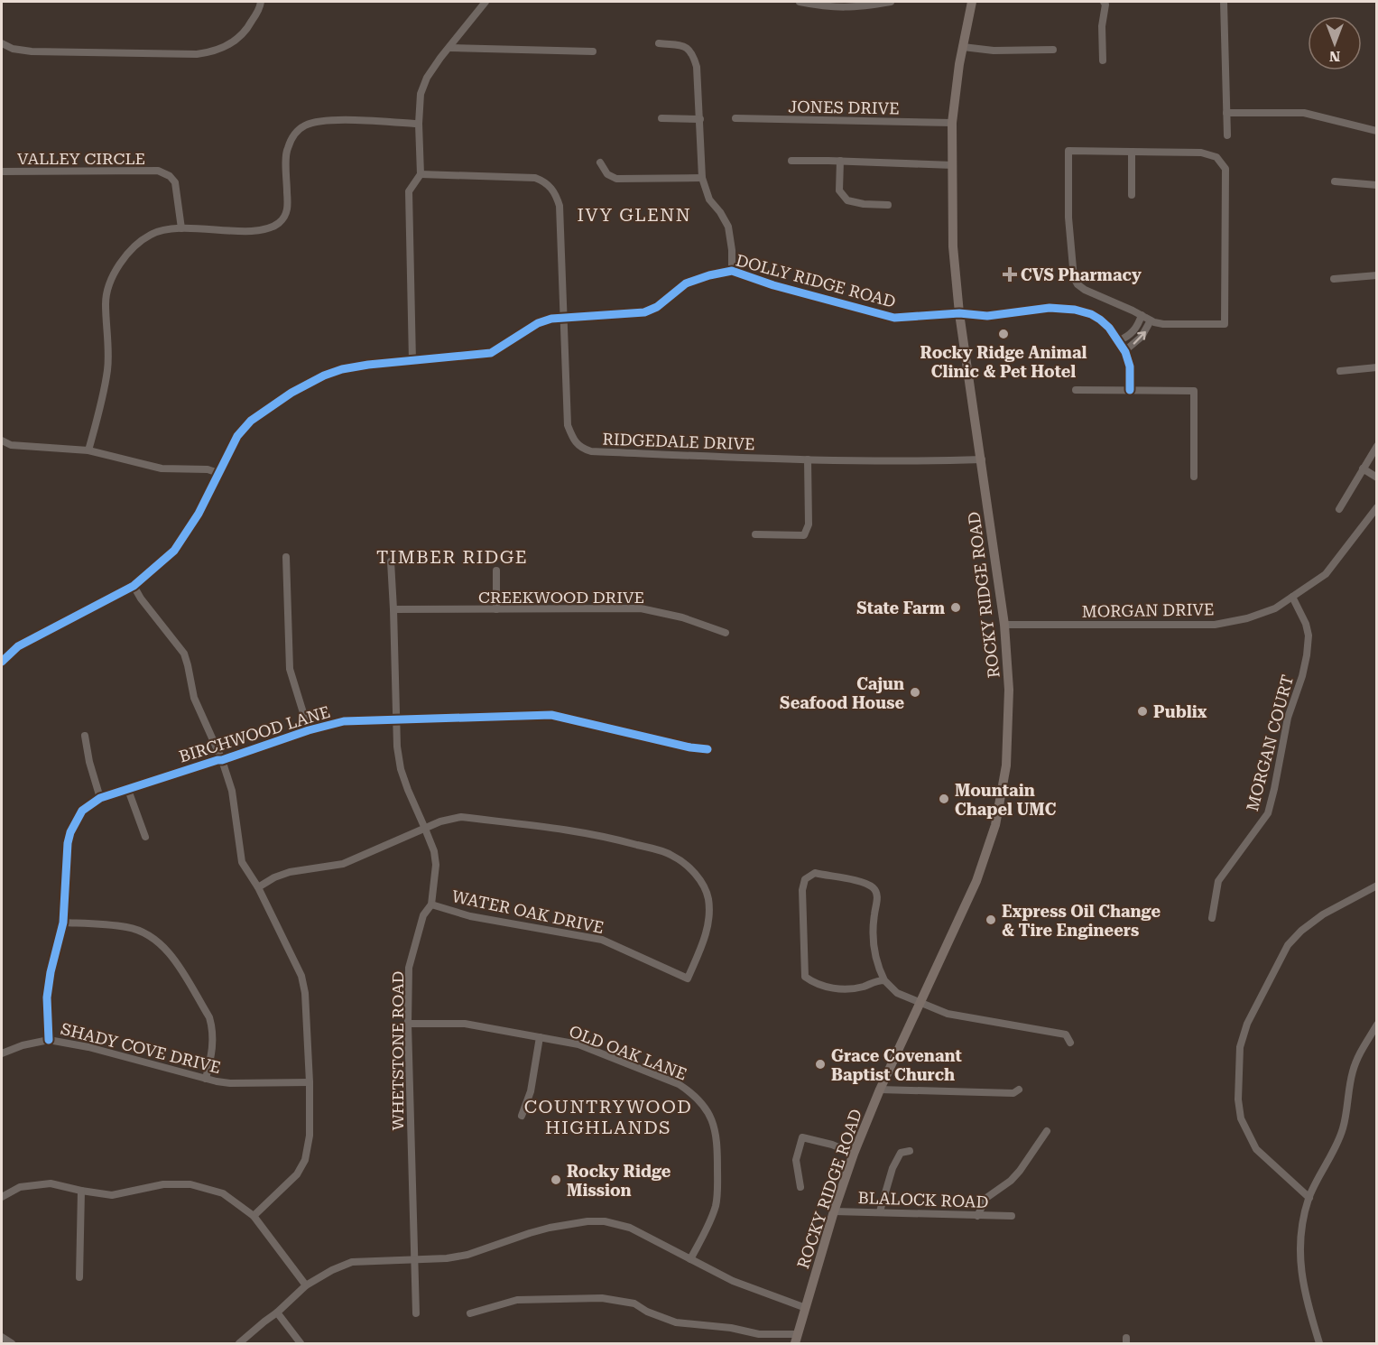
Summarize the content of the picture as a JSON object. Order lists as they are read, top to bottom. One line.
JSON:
{"streets":{"main road":["ROCKY RIDGE ROAD"],"street":["JONES DRIVE","VALLEY CIRCLE","DOLLY RIDGE ROAD","RIDGEDALE DRIVE","CREEKWOOD DRIVE","MORGAN DRIVE","BIRCHWOOD LANE","MORGAN COURT","WATER OAK DRIVE","SHADY COVE DRIVE","WHETSTONE ROAD","OLD OAK LANE","BLALOCK ROAD"]},"crossings":[["JONES DRIVE","ROCKY RIDGE ROAD"],["DOLLY RIDGE ROAD","RIDGEDALE DRIVE"],["DOLLY RIDGE ROAD","ROCKY RIDGE ROAD"],["RIDGEDALE DRIVE","ROCKY RIDGE ROAD"],["ROCKY RIDGE ROAD","MORGAN DRIVE"],["ROCKY RIDGE ROAD","BLALOCK ROAD"],["CREEKWOOD DRIVE","WHETSTONE ROAD"],["MORGAN DRIVE","MORGAN COURT"],["BIRCHWOOD LANE","SHADY COVE DRIVE"],["BIRCHWOOD LANE","WHETSTONE ROAD"],["WATER OAK DRIVE","WHETSTONE ROAD"],["WHETSTONE ROAD","OLD OAK LANE"]],"districts":["IVY GLENN","TIMBER RIDGE","COUNTRYWOOD HIGHLANDS"],"places":{"health":["CVS Pharmacy"],"other":["Rocky Ridge Animal Clinic & Pet Hotel","State Farm","Cajun Seafood House","Publix","Mountain Chapel UMC","Express Oil Change & Tire Engineers","Grace Covenant Baptist Church","Rocky Ridge Mission"]},"north":"bottom"}
